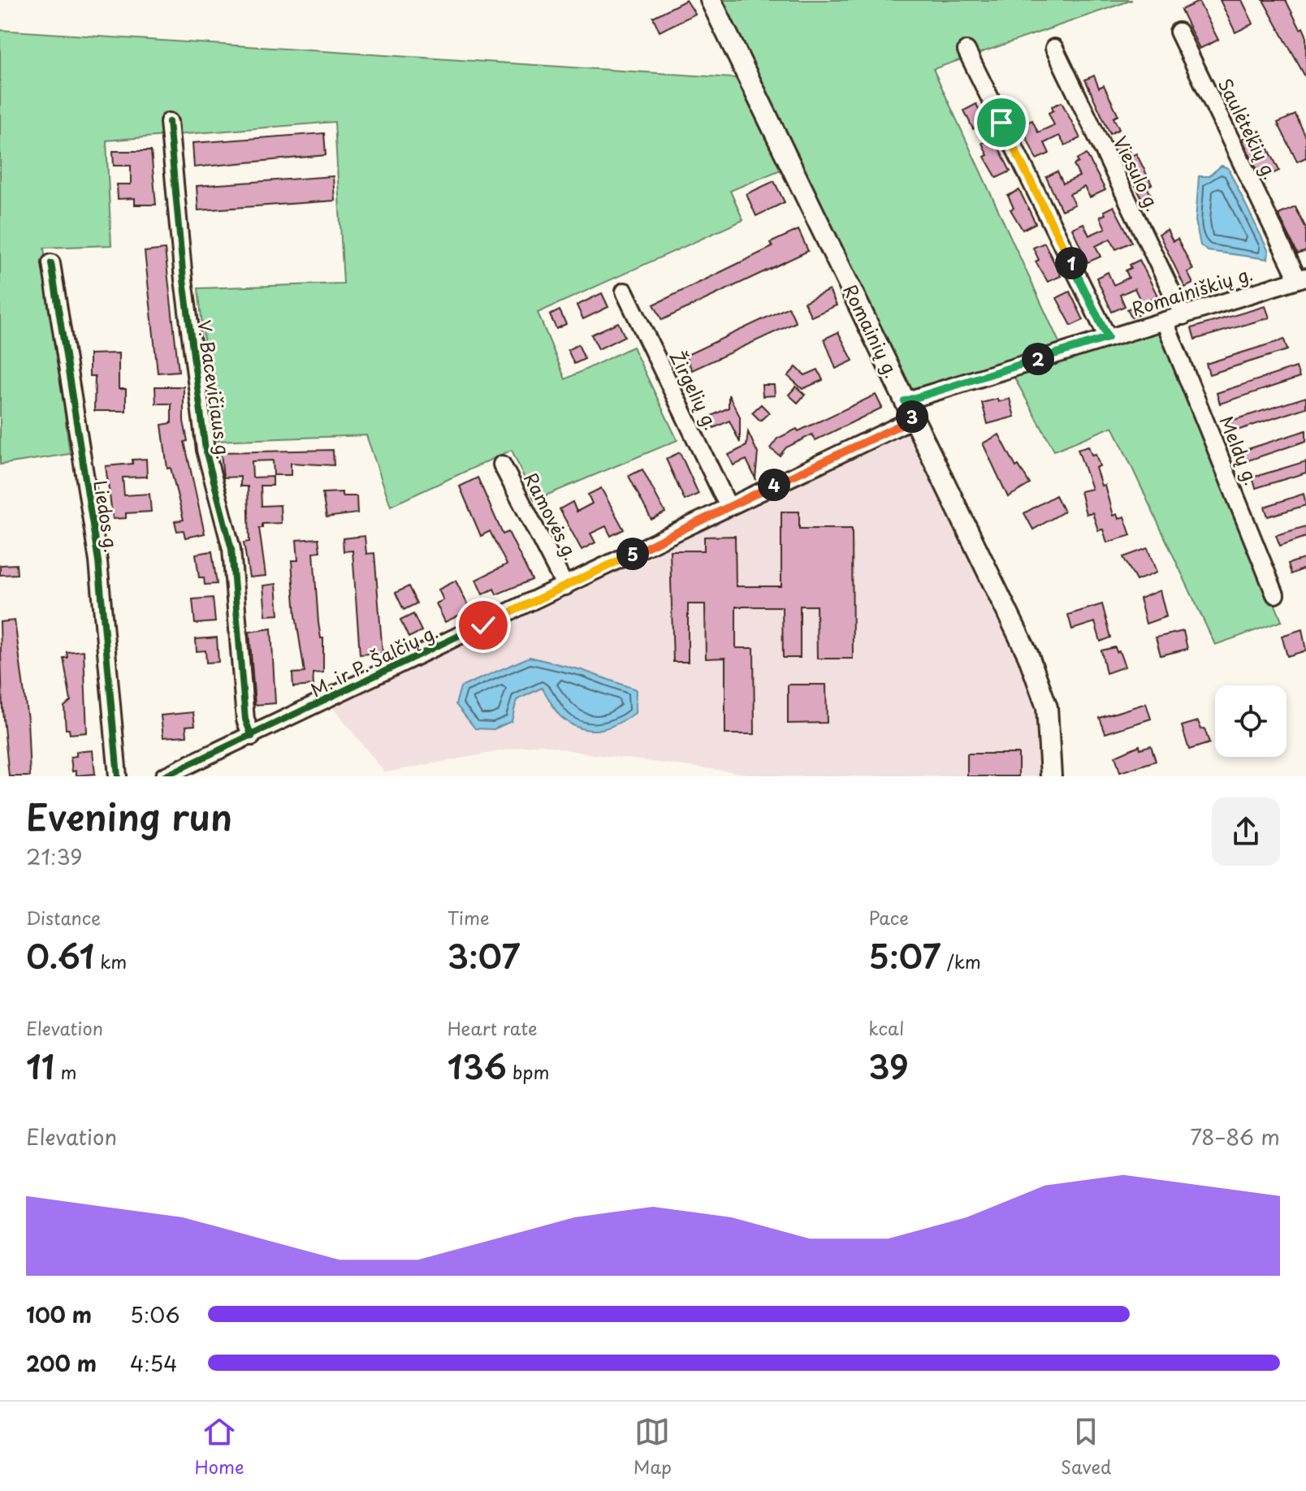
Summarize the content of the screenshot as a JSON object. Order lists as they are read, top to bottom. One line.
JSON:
{"streets":{"main road":["Romainių g."],"street":["Saulėtekių g.","Viesulo g.","Romainiškių g.","V. Bacevičiaus g.","Žirgelių g.","Meldų g.","Liedos g.","Ramovės g.","M. ir P. Šalčių g."]},"crossings":[["Saulėtekių g.","Romainiškių g."],["Viesulo g.","Romainiškių g."],["Romainiškių g.","Romainių g."],["Romainiškių g.","Meldų g."],["Romainių g.","M. ir P. Šalčių g."],["V. Bacevičiaus g.","M. ir P. Šalčių g."],["Žirgelių g.","M. ir P. Šalčių g."],["Ramovės g.","M. ir P. Šalčių g."]],"page":{"pins":["1","2","3","4","5"],"heading":["Evening run","21:39"],"stats":[["Distance","0.61 km"],["Time","3:07"],["Pace","5:07 /km"],["Elevation","11 m"],["Heart rate","136 bpm"],["kcal","39"]],"chart":["Elevation","78–86 m"],"list":[{"name":"100 m","note":"5:06"},{"name":"200 m","note":"4:54"}],"tabs":["Home","Map","Saved"]}}
